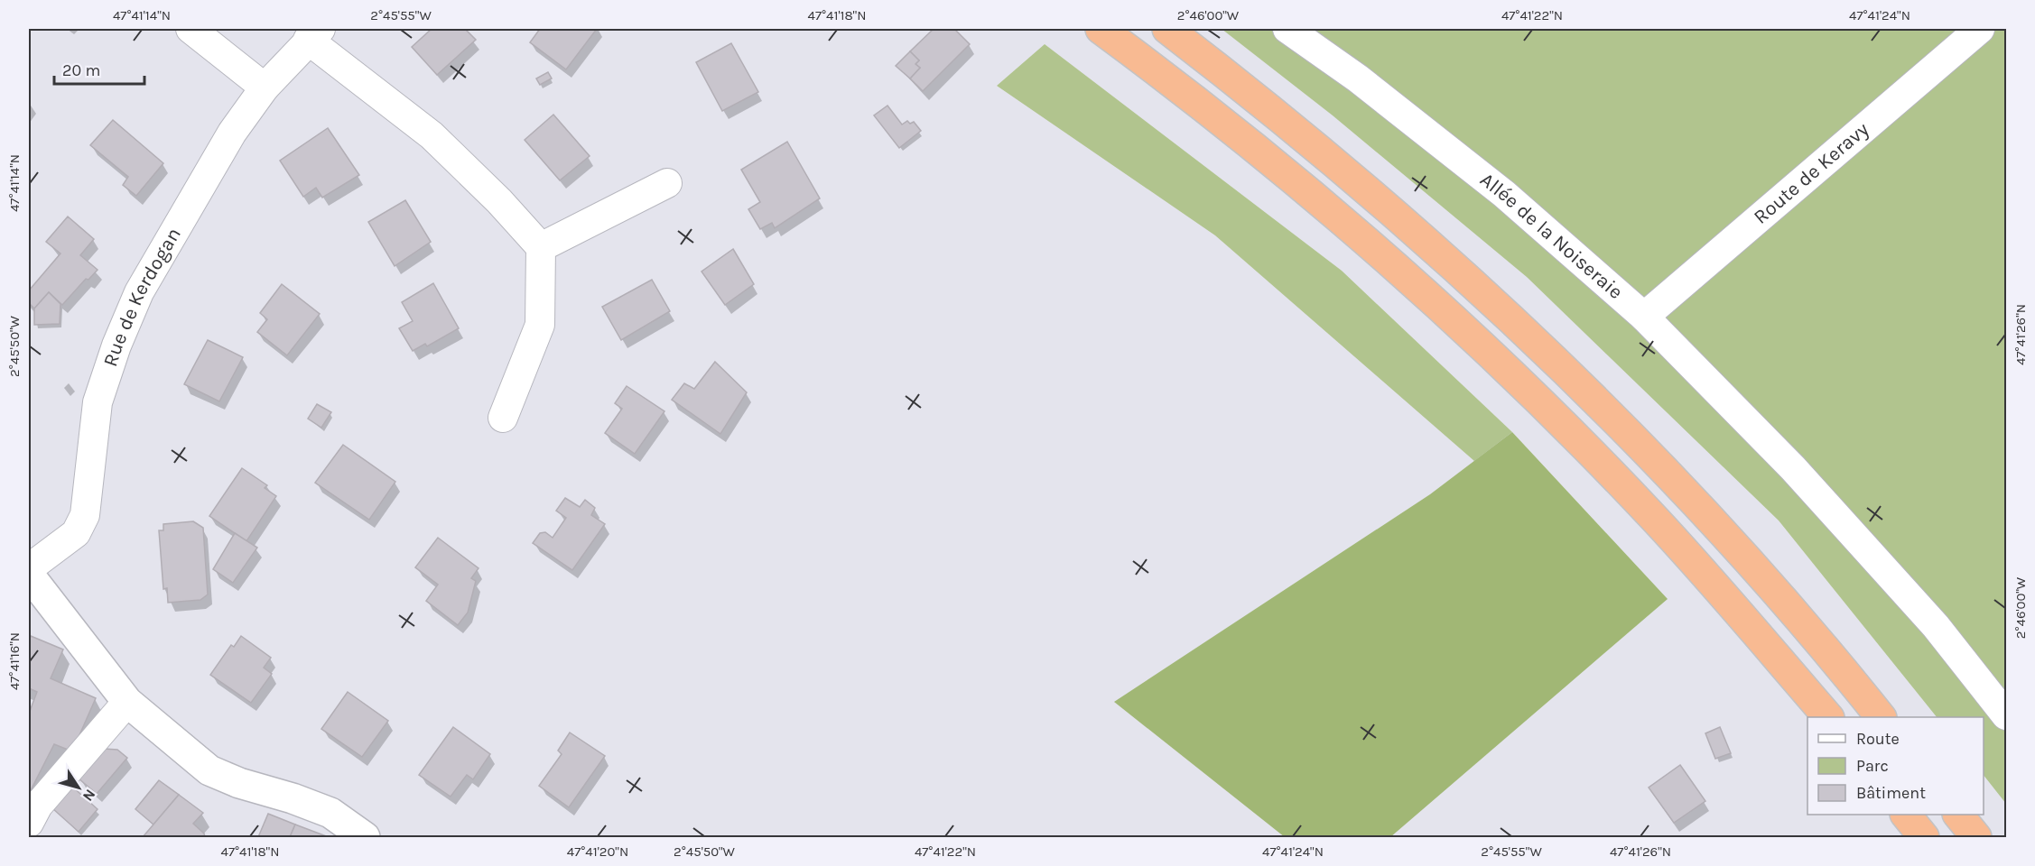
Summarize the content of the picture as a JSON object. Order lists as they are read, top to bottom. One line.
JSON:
{"streets":{"street":["Route de Keravy","Allée de la Noiseraie","Rue de Kerdogan"]},"crossings":[["Route de Keravy","Allée de la Noiseraie"]],"legend":["Route","Parc","Bâtiment"],"scale_bar":"20 m","north":"bottom right","coordinates":["47°41'14\"N","2°45'55\"W","47°41'18\"N","2°46'00\"W","47°41'22\"N","47°41'24\"N","47°41'26\"N","2°45'50\"W","47°41'16\"N","47°41'20\"N"]}
